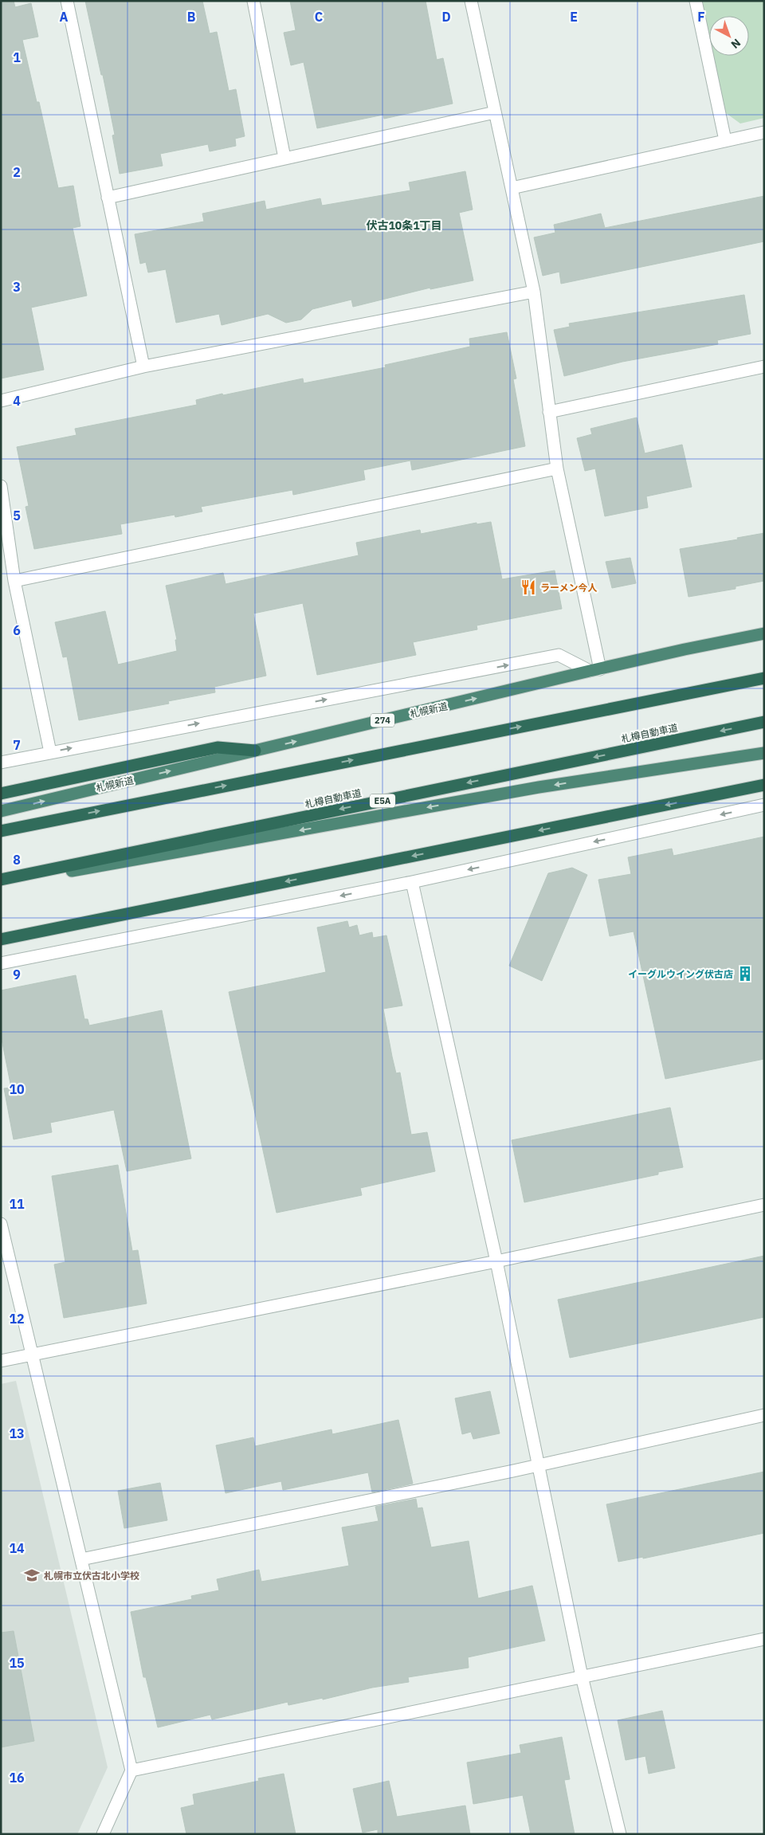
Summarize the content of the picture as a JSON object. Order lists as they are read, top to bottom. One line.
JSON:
{"streets":{"highway":["札幌新道","274","札樽自動車道","E5A"]},"districts":["伏古10条1丁目"],"places":{"restaurant":["ラーメン今人"],"building":["イーグルウイング伏古店"],"school or university":["札幌市立伏古北小学校"]},"north":"bottom right","grid":{"columns":["A","B","C","D","E","F"],"rows":["1","2","3","4","5","6","7","8","9","10","11","12","13","14","15","16"]}}
